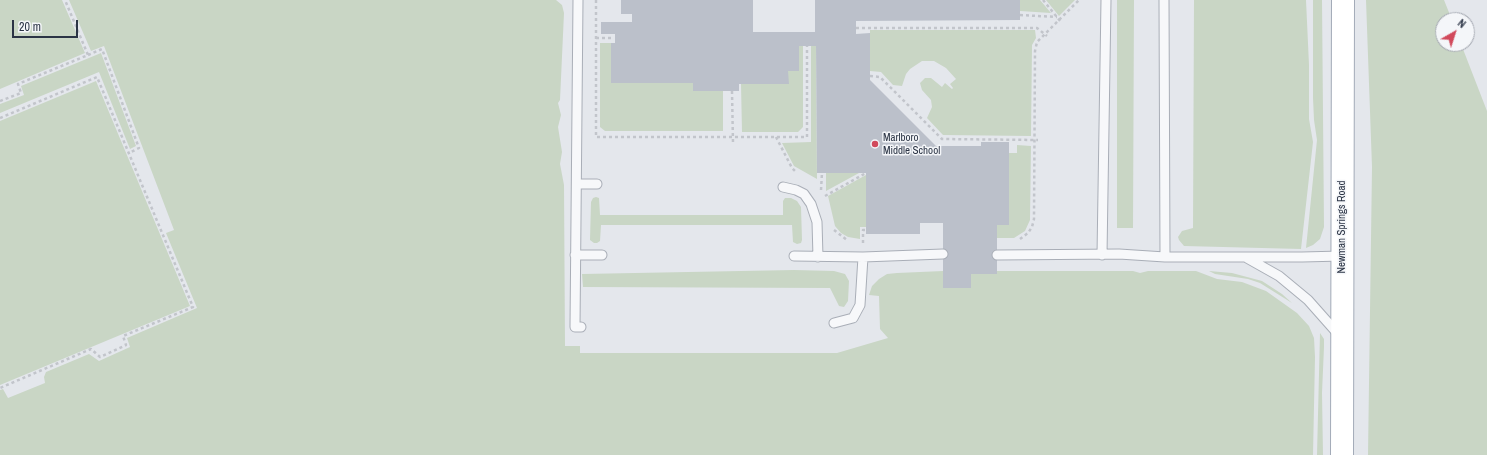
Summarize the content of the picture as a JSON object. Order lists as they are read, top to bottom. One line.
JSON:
{"streets":{"main road":["Newman Springs Road"]},"places":["Marlboro Middle School"],"scale_bar":"20 m","north":"top right"}
